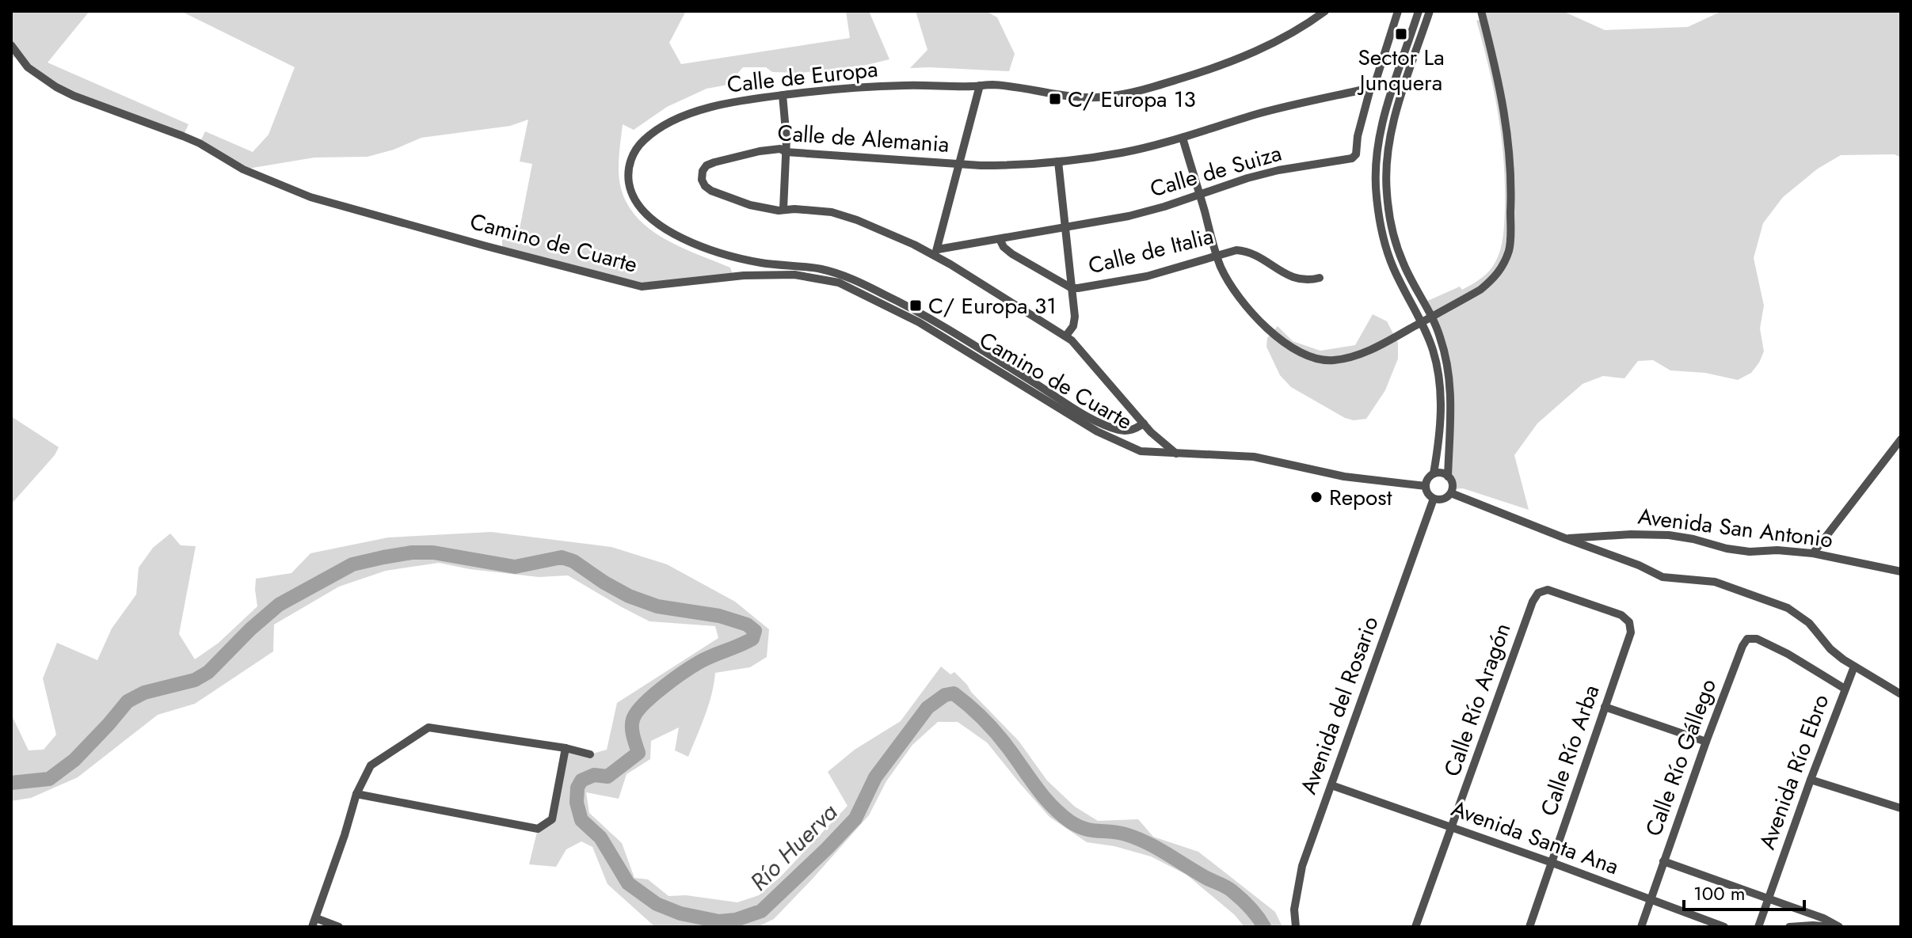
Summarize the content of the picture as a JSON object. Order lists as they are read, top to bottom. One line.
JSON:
{"streets":{"street":["Calle de Europa","Calle de Alemania","Calle de Suiza","Camino de Cuarte","Calle de Italia","Avenida San Antonio","Calle Río Aragón","Avenida del Rosario","Calle Río Arba","Calle Río Gállego","Avenida Río Ebro","Avenida Santa Ana"]},"crossings":[["Calle de Europa","Calle de Alemania"],["Calle de Alemania","Calle de Suiza"],["Calle de Alemania","Camino de Cuarte"],["Calle de Suiza","Calle de Italia"],["Camino de Cuarte","Avenida del Rosario"],["Calle Río Aragón","Calle Río Arba"],["Calle Río Aragón","Avenida Santa Ana"],["Avenida del Rosario","Avenida Santa Ana"],["Calle Río Arba","Avenida Santa Ana"],["Calle Río Gállego","Avenida Río Ebro"],["Calle Río Gállego","Avenida Santa Ana"]],"water":["Río Huerva"],"places":{"transit":["Sector La Junquera","C/ Europa 13","C/ Europa 31"],"other":["Repost"]},"scale_bar":"100 m"}
